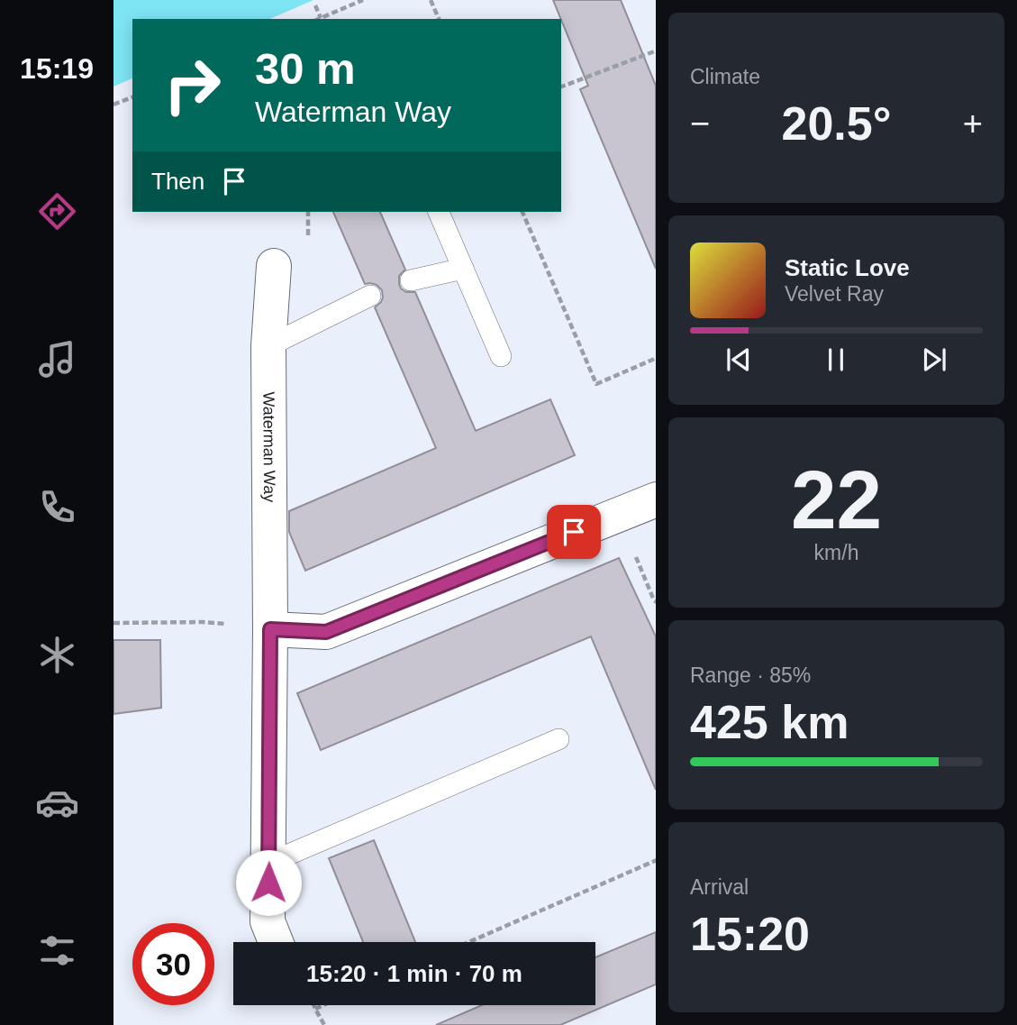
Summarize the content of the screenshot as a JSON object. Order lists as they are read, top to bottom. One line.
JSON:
{"streets":{"street":["Waterman Way"]},"page":{"tabs":"15:19","tile":["Climate",["22","km/h"],["Range · 85%","425 km"],["Arrival","15:20"]],"turn":["30 m","Waterman Way"],"heat":["−","20.5°","+"],"then":"Then","song":["Static Love","Velvet Ray"],"limit":"30","trip":"15:20 · 1 min · 70 m"}}
